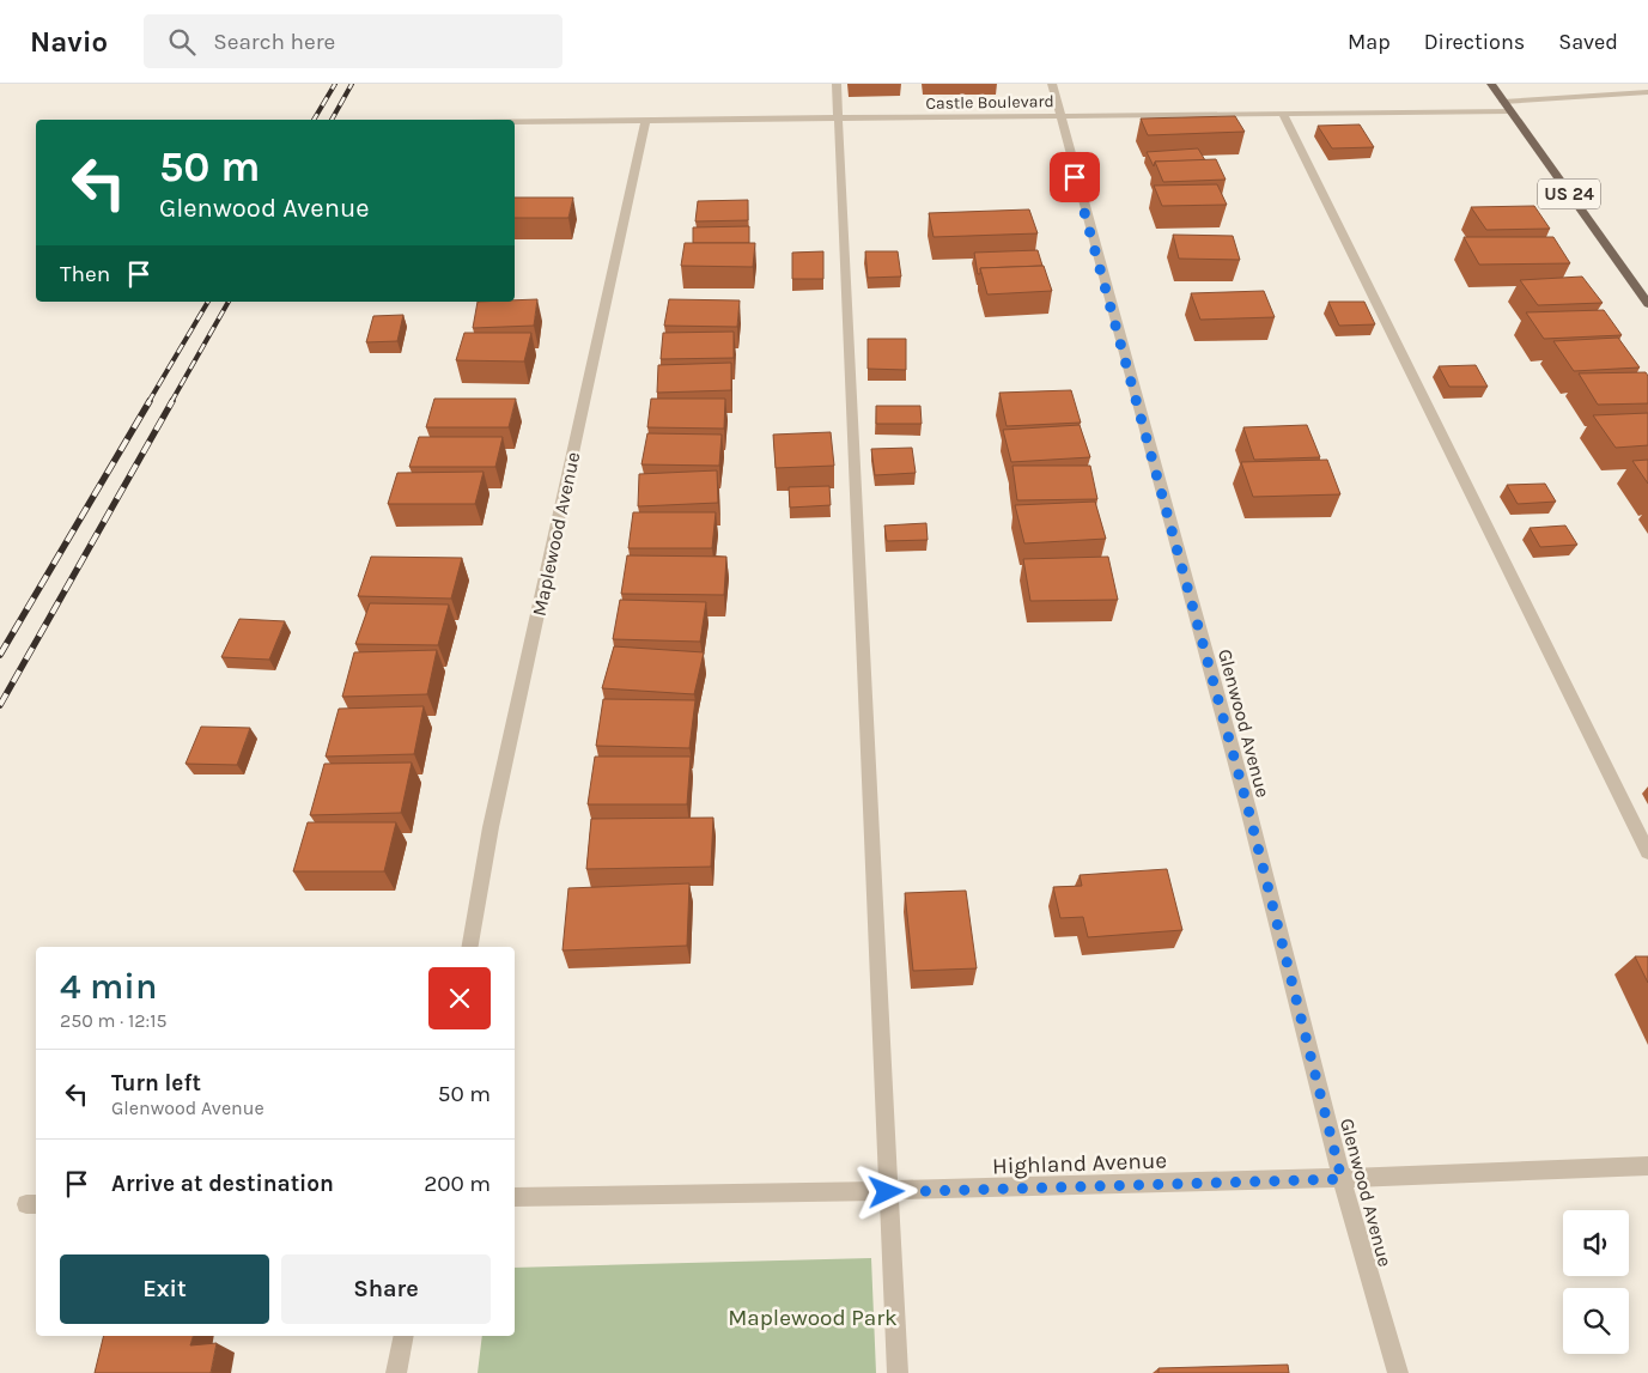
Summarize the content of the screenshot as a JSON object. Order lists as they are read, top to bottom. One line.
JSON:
{"streets":{"main road":["US 24"],"street":["Castle Boulevard","Maplewood Avenue","Glenwood Avenue","Highland Avenue"]},"crossings":[["Castle Boulevard","US 24"],["Castle Boulevard","Maplewood Avenue"],["Castle Boulevard","Glenwood Avenue"],["Glenwood Avenue","Highland Avenue"]],"parks":["Maplewood Park"],"page":{"header":"Navio","search":"Search here","nav":["Map","Directions","Saved"],"turn":["50 m","Glenwood Avenue"],"then":"Then","heading":["4 min","250 m · 12:15"],"list":[{"name":"Turn left","note":"Glenwood Avenue","value":"50 m"},{"name":"Arrive at destination","value":"200 m"}],"buttons":["Exit","Share"]}}
